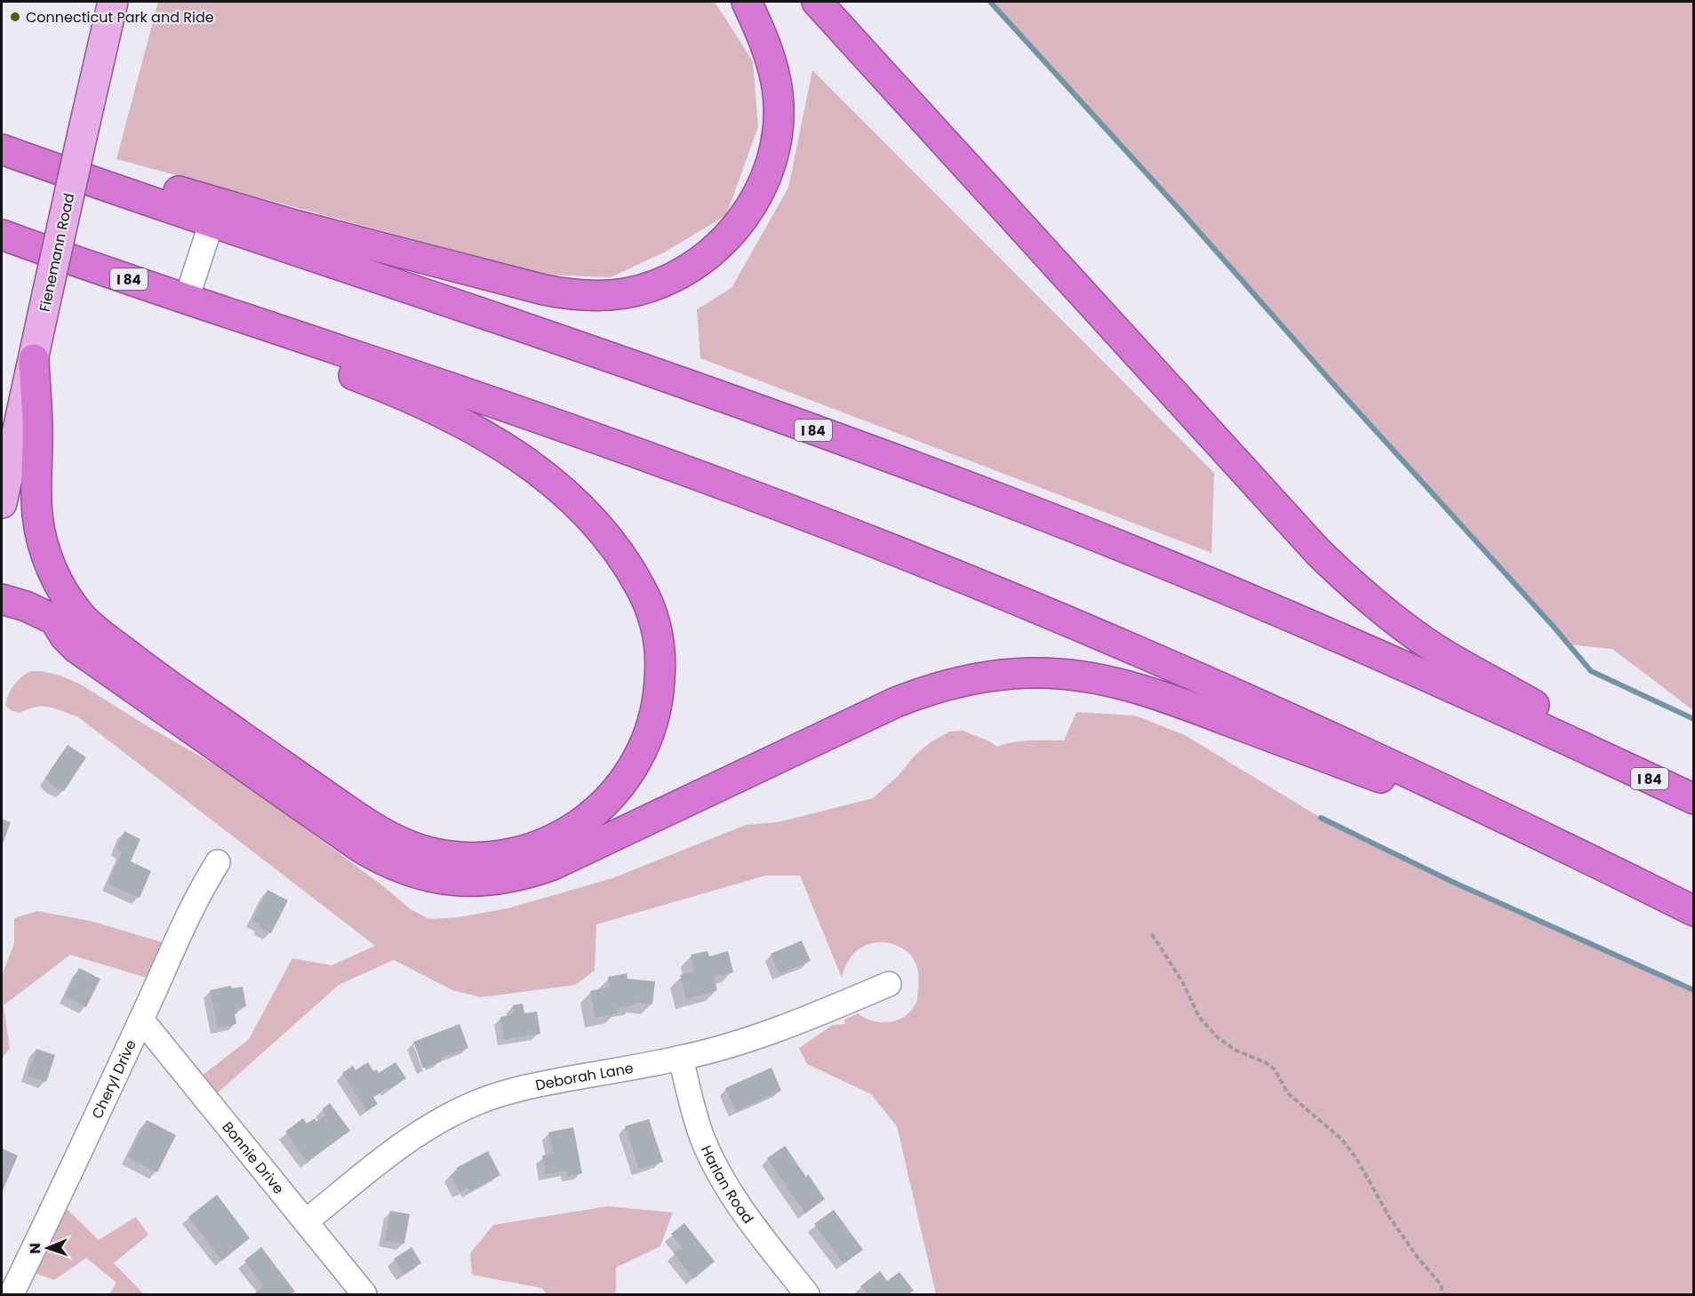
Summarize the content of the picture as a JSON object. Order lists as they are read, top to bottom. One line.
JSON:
{"streets":{"highway":["I 84"],"main road":["Fienemann Road"],"street":["Deborah Lane","Cheryl Drive","Bonnie Drive","Harlan Road"]},"crossings":[["Deborah Lane","Bonnie Drive"],["Deborah Lane","Harlan Road"],["Cheryl Drive","Bonnie Drive"]],"places":["Connecticut Park and Ride"],"north":"left"}
